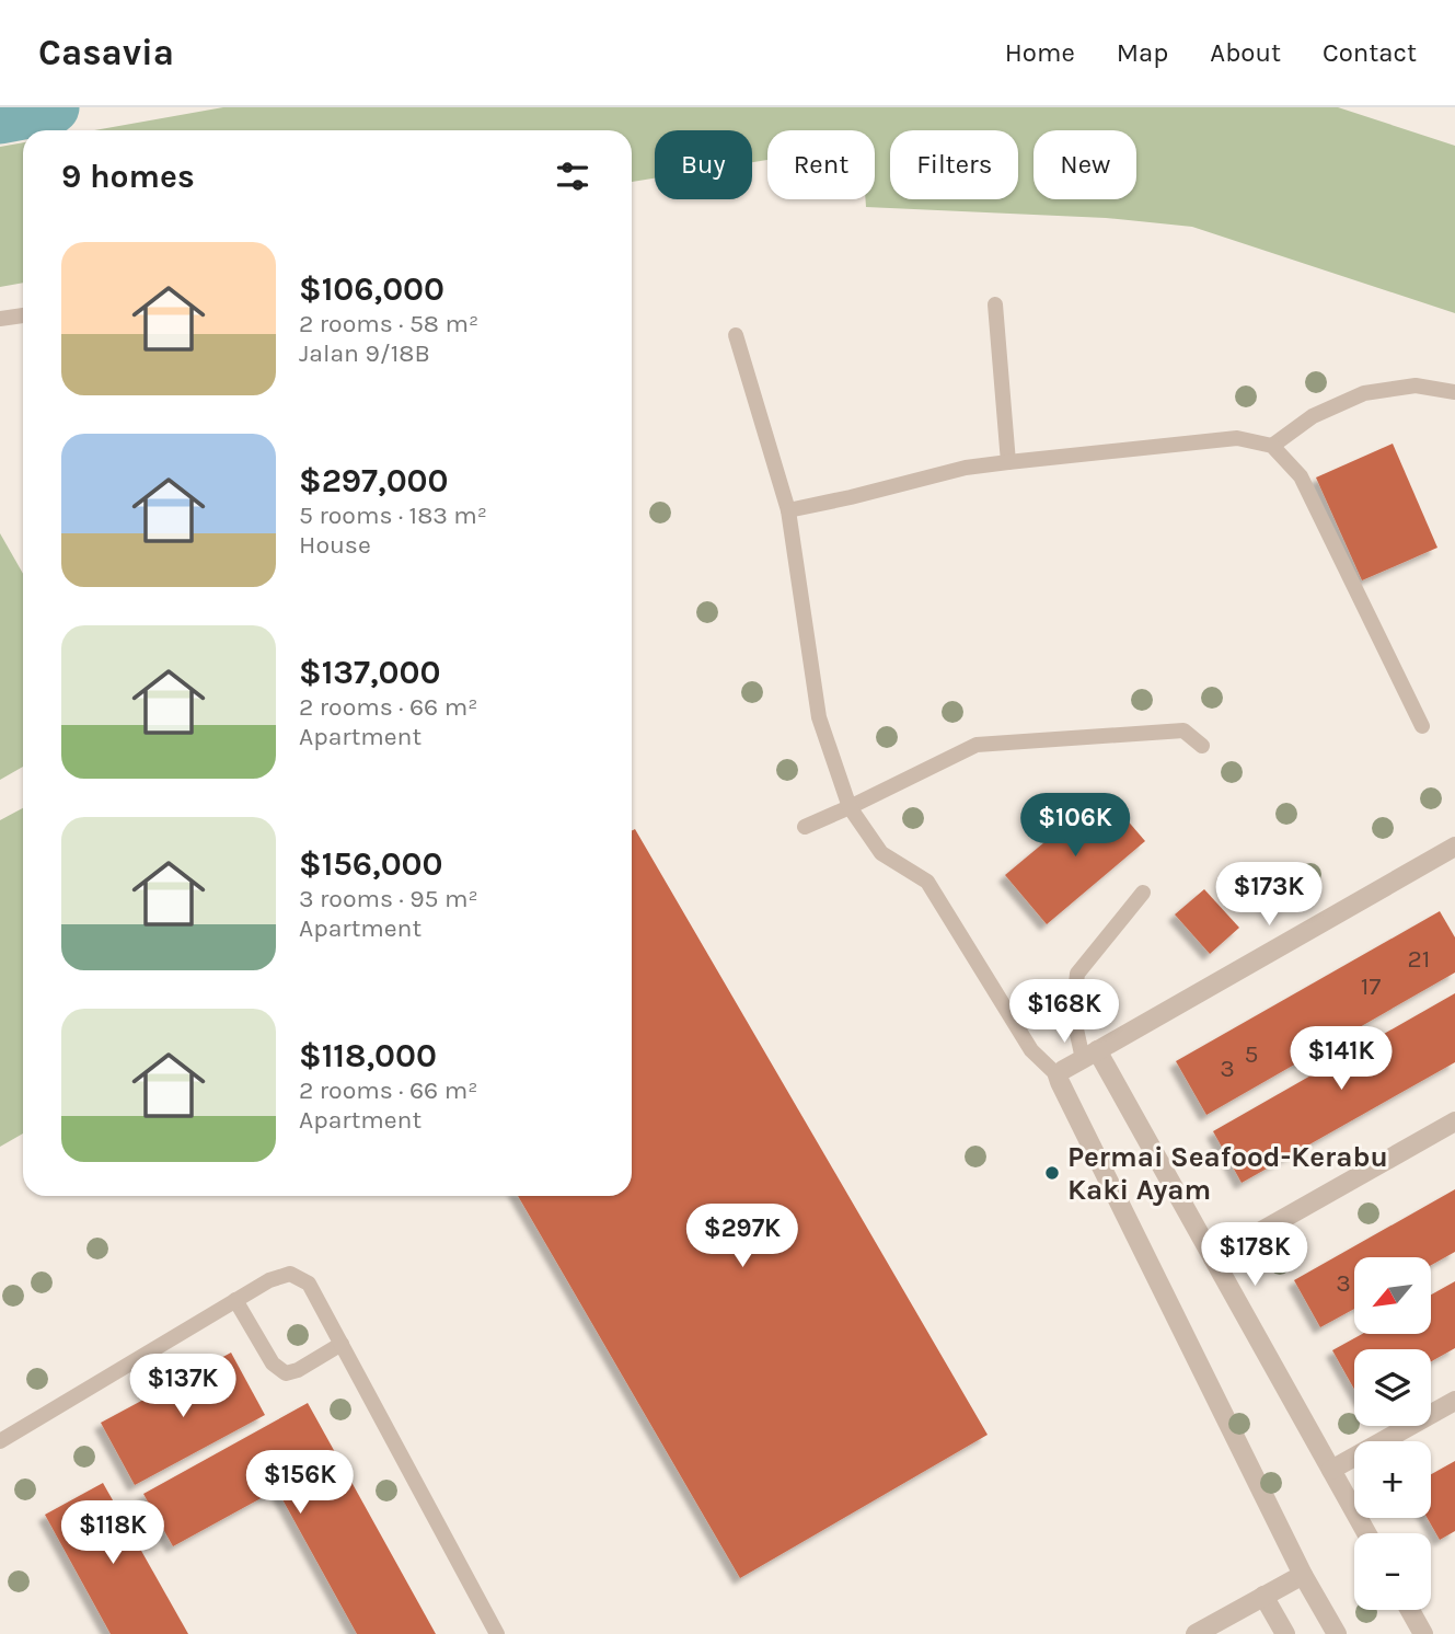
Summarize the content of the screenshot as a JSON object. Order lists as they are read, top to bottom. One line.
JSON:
{"places":["Permai Seafood-Kerabu Kaki Ayam"],"house_numbers":["21","17","5","3","3"],"north":"bottom left","page":{"header":"Casavia","nav":["Home","Map","About","Contact"],"chip":["Buy","Rent","Filters","New"],"heading":"9 homes","list":[{"name":"$106,000","note":"2 rooms · 58 m² · Jalan 9/18B"},{"name":"$297,000","note":"5 rooms · 183 m² · House"},{"name":"$137,000","note":"2 rooms · 66 m² · Apartment"},{"name":"$156,000","note":"3 rooms · 95 m² · Apartment"},{"name":"$118,000","note":"2 rooms · 66 m² · Apartment"}],"price":["$106K","$173K","$168K","$141K","$297K","$178K","$137K","$156K","$118K"],"map_buttons":["+","−"]}}
